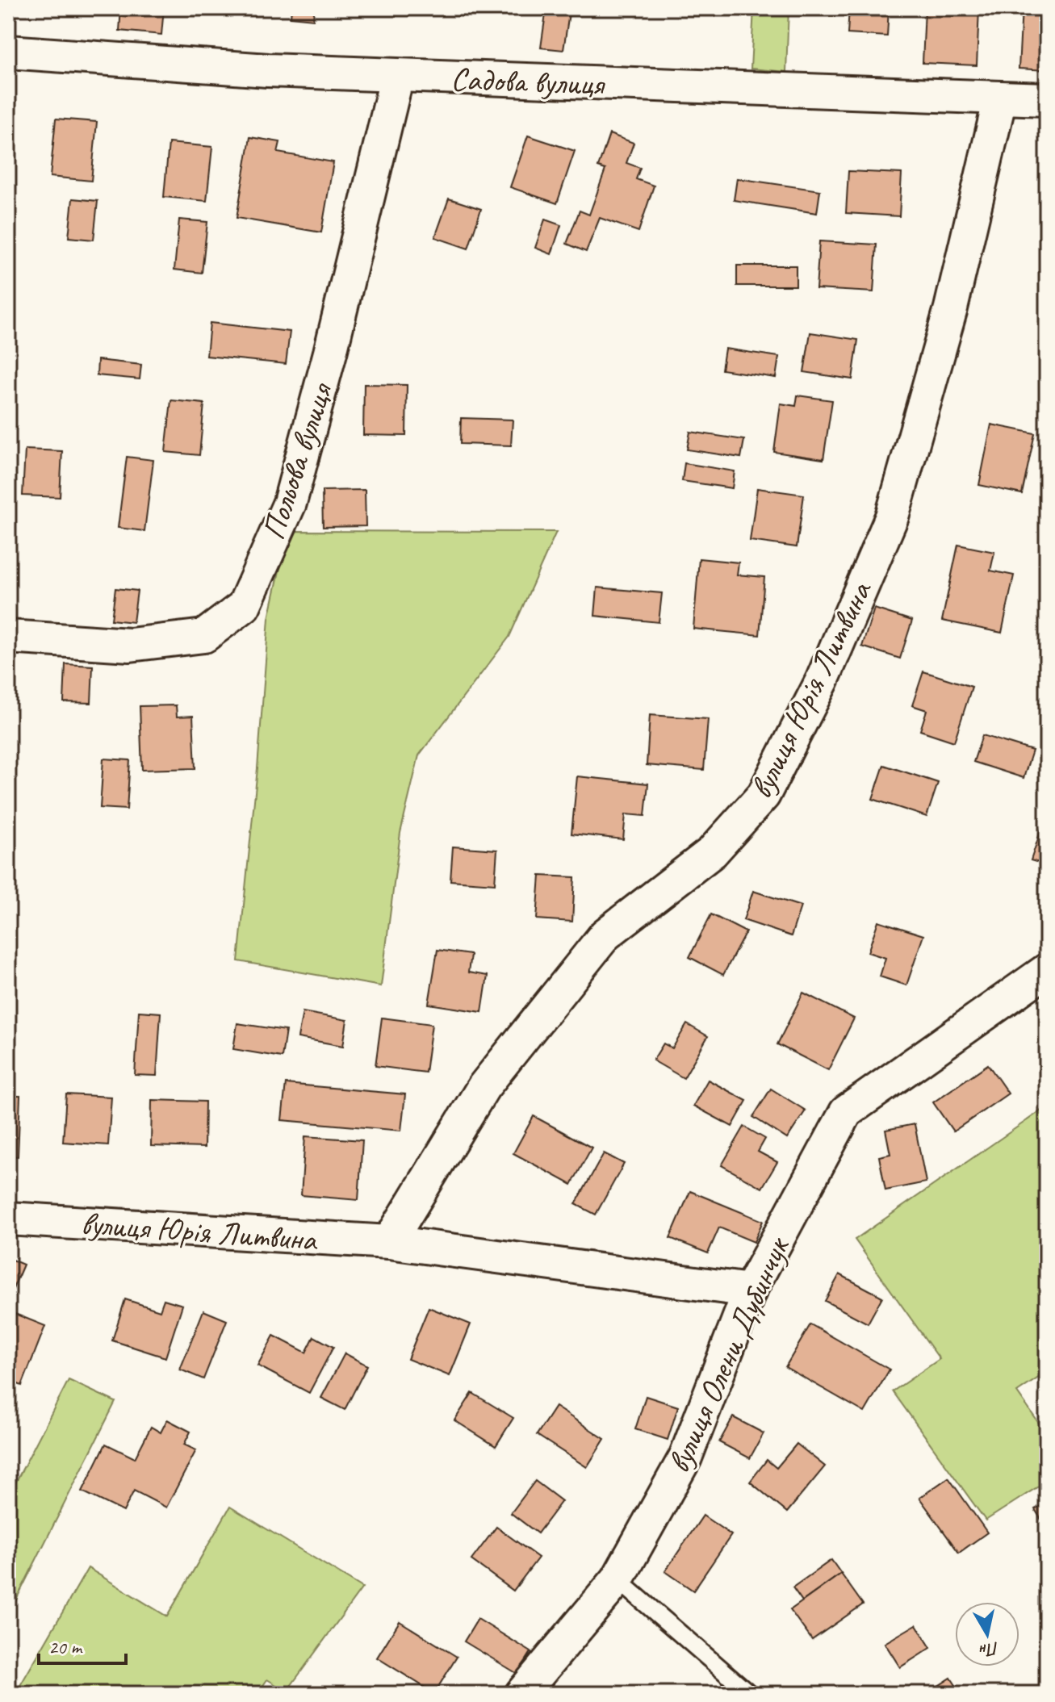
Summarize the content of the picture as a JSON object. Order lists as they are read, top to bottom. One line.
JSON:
{"streets":{"street":["Садова вулиця","Польова вулиця","вулиця Юрія Литвина","вулиця Олени Дубинчук"]},"crossings":[["Садова вулиця","Польова вулиця"],["Садова вулиця","вулиця Юрія Литвина"],["вулиця Юрія Литвина","вулиця Олени Дубинчук"]],"scale_bar":"20 m","north":"bottom"}
